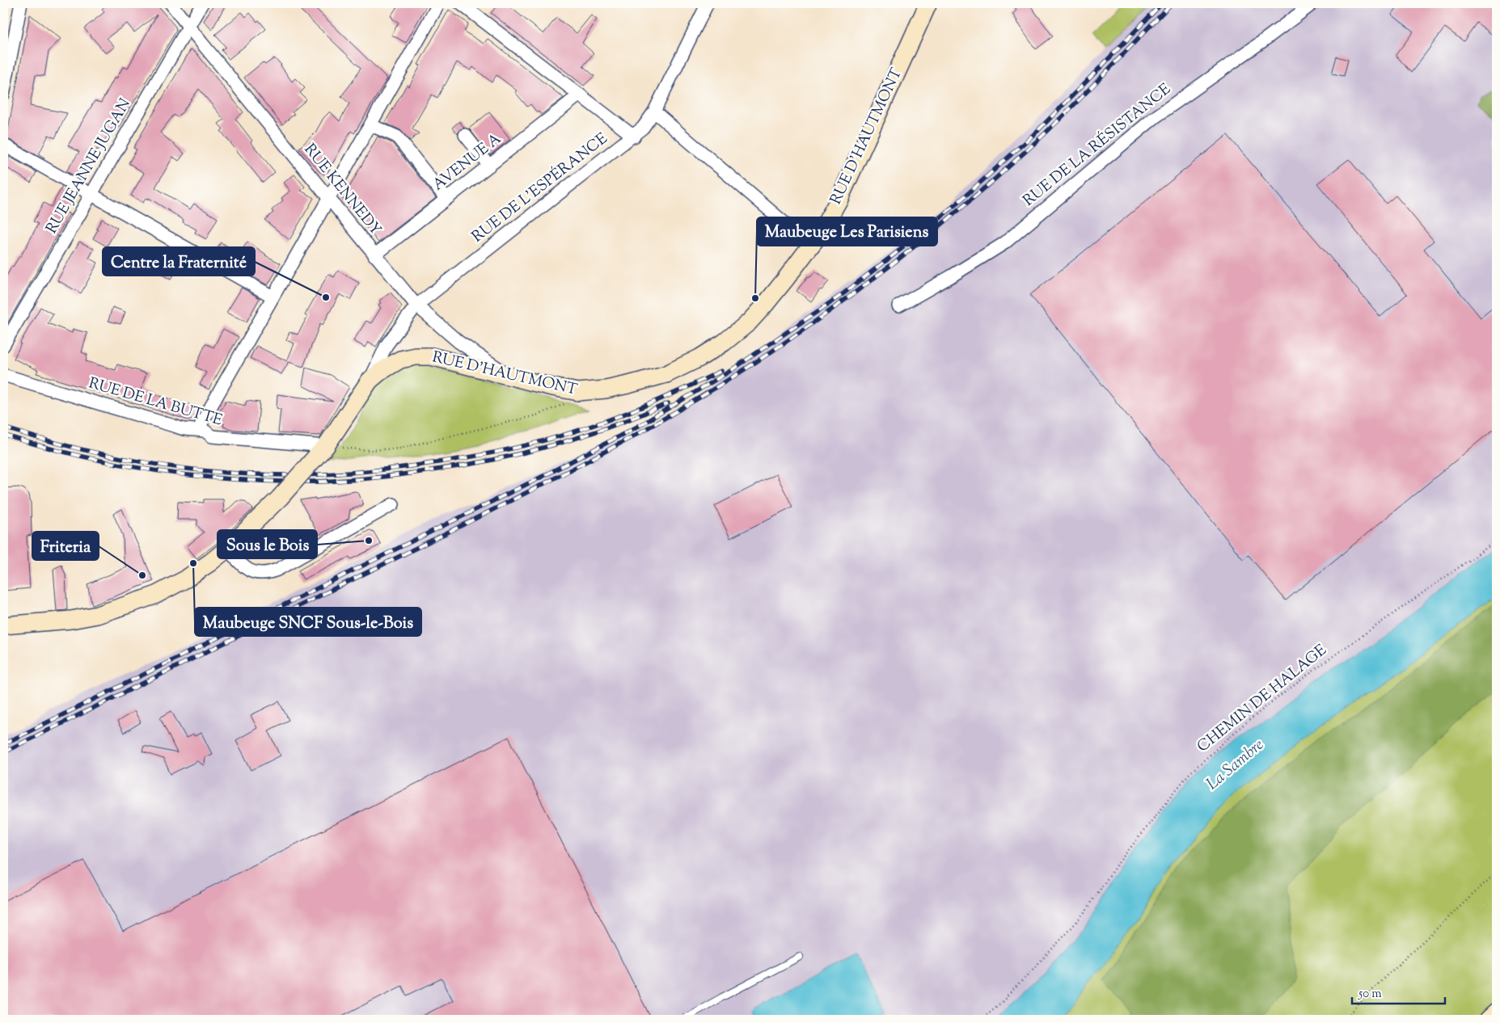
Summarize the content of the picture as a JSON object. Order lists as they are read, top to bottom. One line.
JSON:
{"streets":{"street":["RUE D'HAUTMONT","RUE DE LA RÉSISTANCE","AVENUE A","RUE JEANNE JUGAN","RUE DE L'ESPÉRANCE","RUE KENNEDY","RUE DE LA BUTTE"],"path":["CHEMIN DE HALAGE"]},"crossings":[["RUE D'HAUTMONT","RUE DE L'ESPÉRANCE"],["RUE D'HAUTMONT","RUE KENNEDY"],["RUE D'HAUTMONT","RUE DE LA BUTTE"],["AVENUE A","RUE KENNEDY"],["RUE JEANNE JUGAN","RUE KENNEDY"],["RUE DE L'ESPÉRANCE","RUE KENNEDY"]],"water":["La Sambre"],"places":["Centre la Fraternité","Maubeuge Les Parisiens","Sous le Bois","Maubeuge SNCF Sous-le-Bois","Friteria"],"scale_bar":"50 m"}
